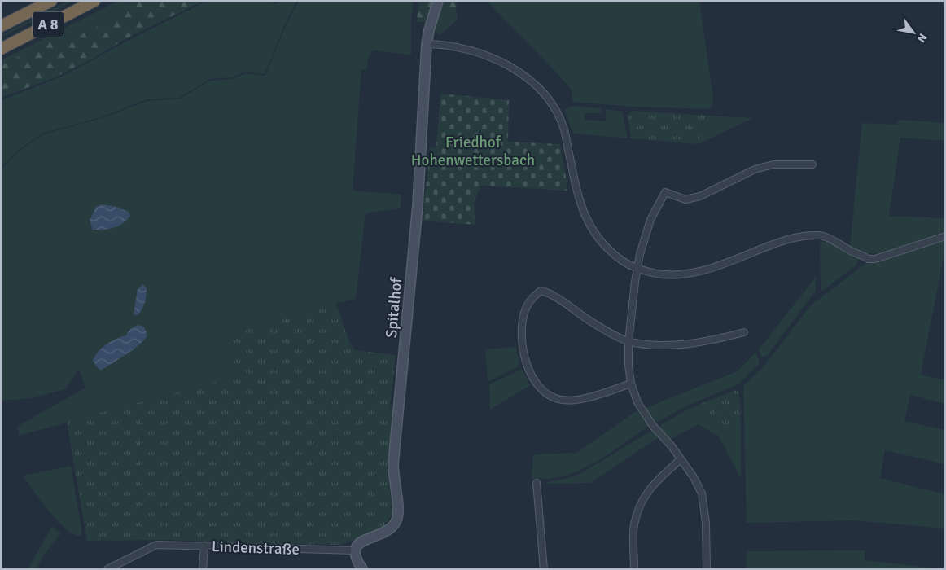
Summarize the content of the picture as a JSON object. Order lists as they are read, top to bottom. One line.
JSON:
{"streets":{"highway":["A 8"],"street":["Spitalhof","Lindenstraße"]},"crossings":[["Spitalhof","Lindenstraße"]],"parks":["Friedhof Hohenwettersbach"],"north":"bottom right"}
